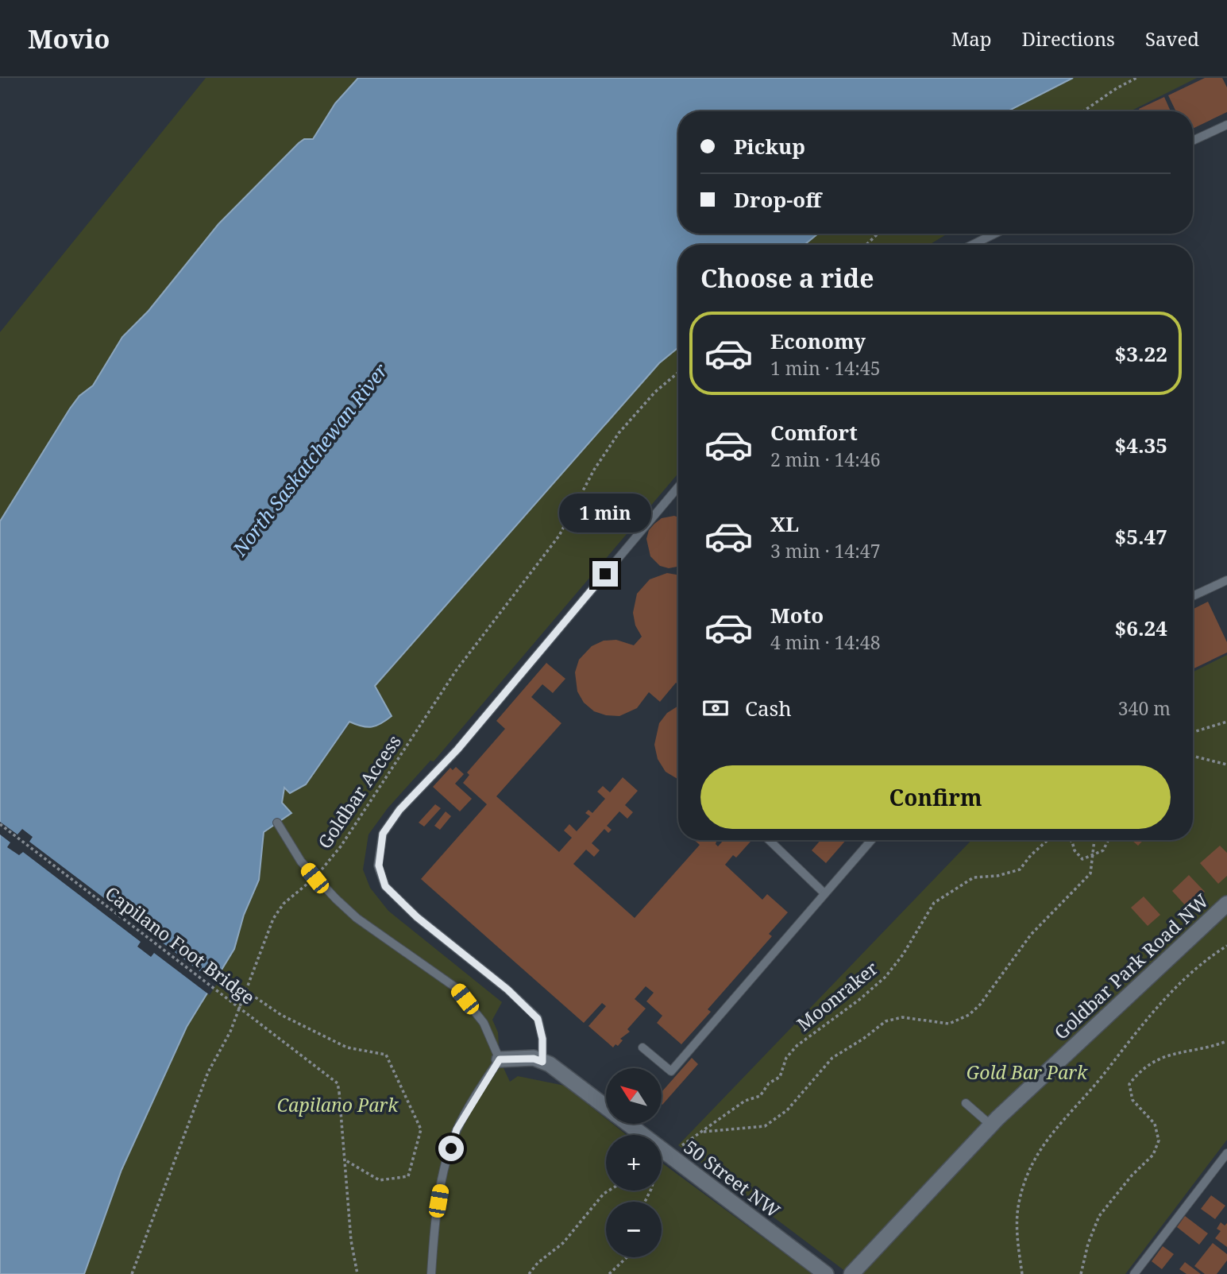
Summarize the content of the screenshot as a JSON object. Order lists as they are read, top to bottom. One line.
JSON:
{"streets":{"street":["Goldbar Park Road NW","50 Street NW"],"path":["Goldbar Access","Capilano Foot Bridge","Moonraker"]},"water":["North Saskatchewan River"],"parks":["Gold Bar Park","Capilano Park"],"north":"top left","page":{"header":"Movio","nav":["Map","Directions","Saved"],"banner":["Pickup","Drop-off"],"heading":"Choose a ride","list":[{"name":"Economy","note":"1 min · 14:45","value":"$3.22"},{"name":"Comfort","note":"2 min · 14:46","value":"$4.35"},{"name":"XL","note":"3 min · 14:47","value":"$5.47"},{"name":"Moto","note":"4 min · 14:48","value":"$6.24"}],"bubble":"1 min","pay":["Cash","340 m"],"buttons":"Confirm","map_buttons":["+","−"]}}
